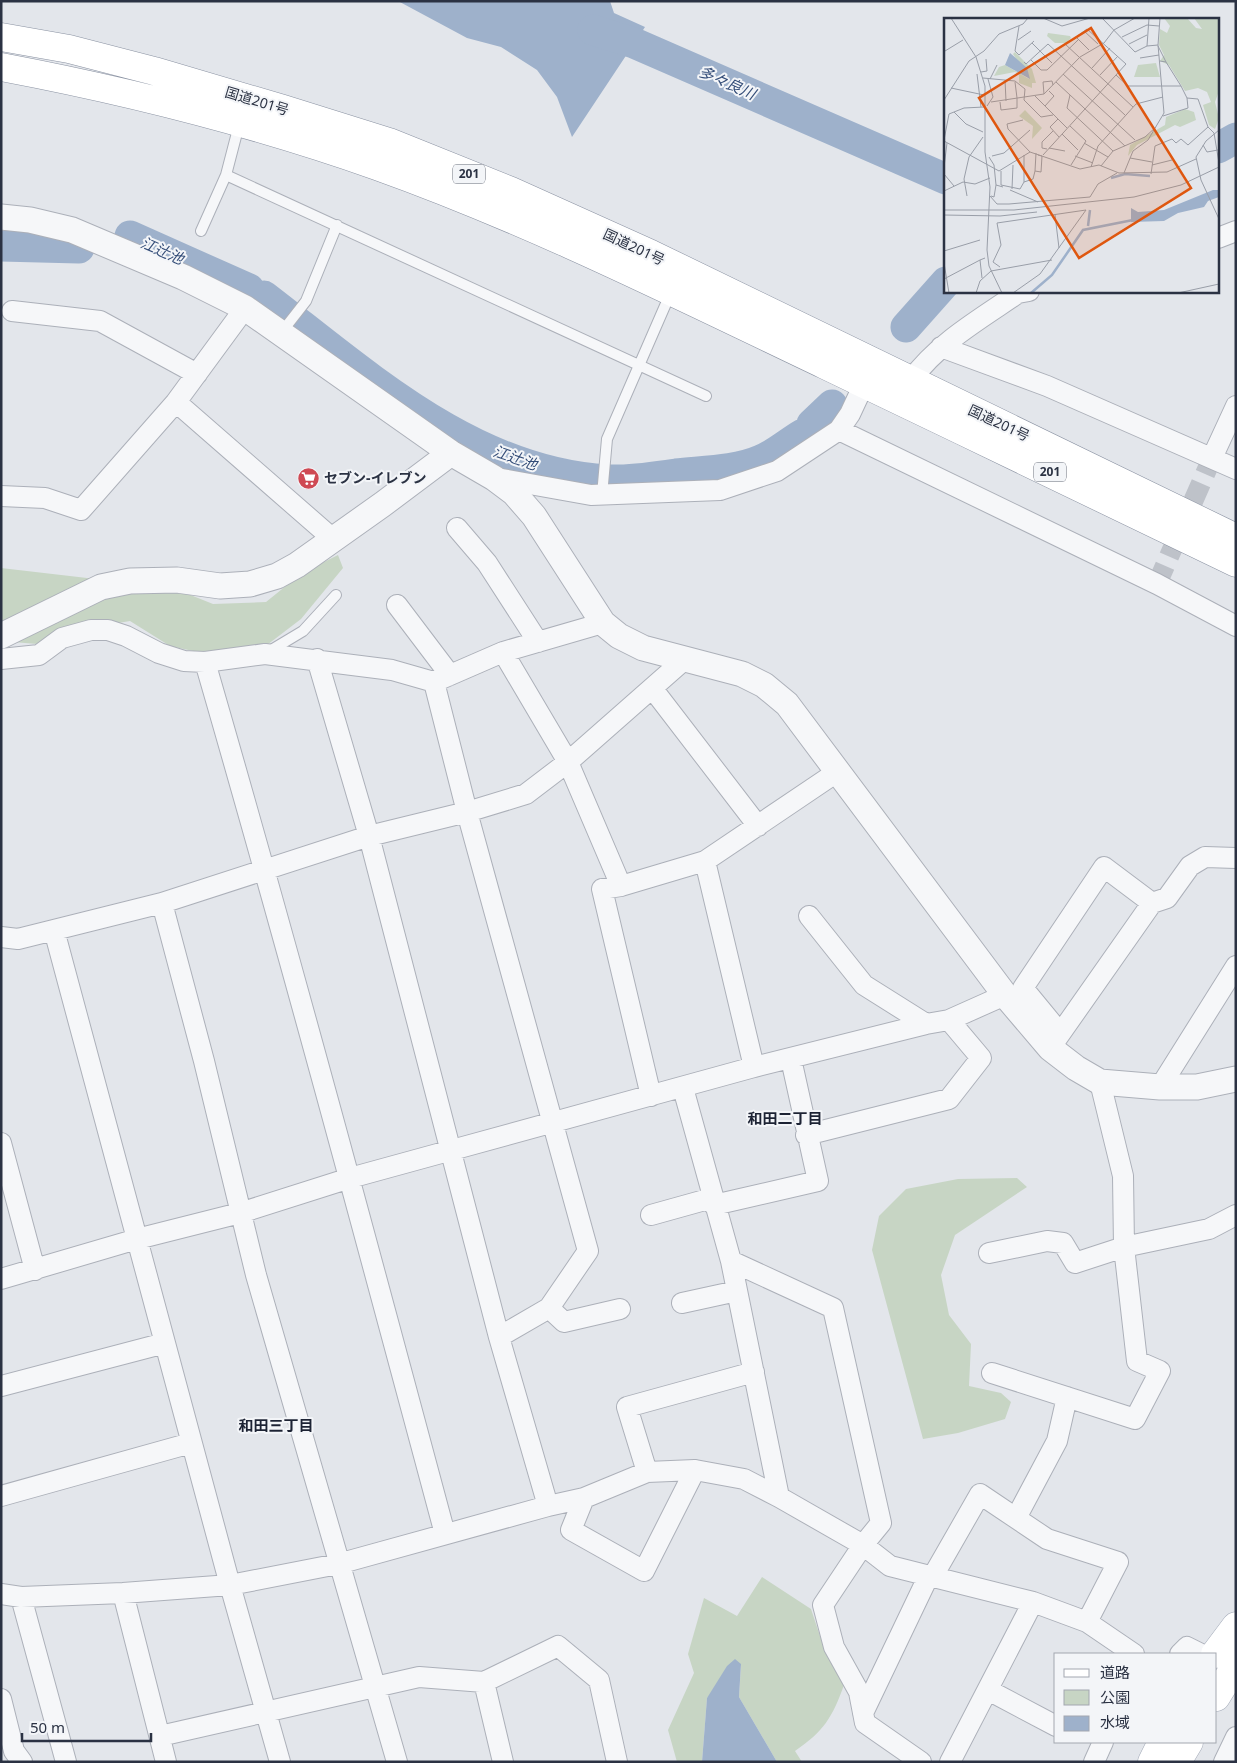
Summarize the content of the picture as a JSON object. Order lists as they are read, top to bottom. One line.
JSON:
{"streets":{"main road":["国道201号","201"]},"crossings":[["国道201号","201"]],"districts":["和田二丁目","和田三丁目"],"water":["多々良川","江辻池"],"places":{"supermarket":["セブン-イレブン"]},"legend":["道路","公園","水域"],"scale_bar":"50 m"}
